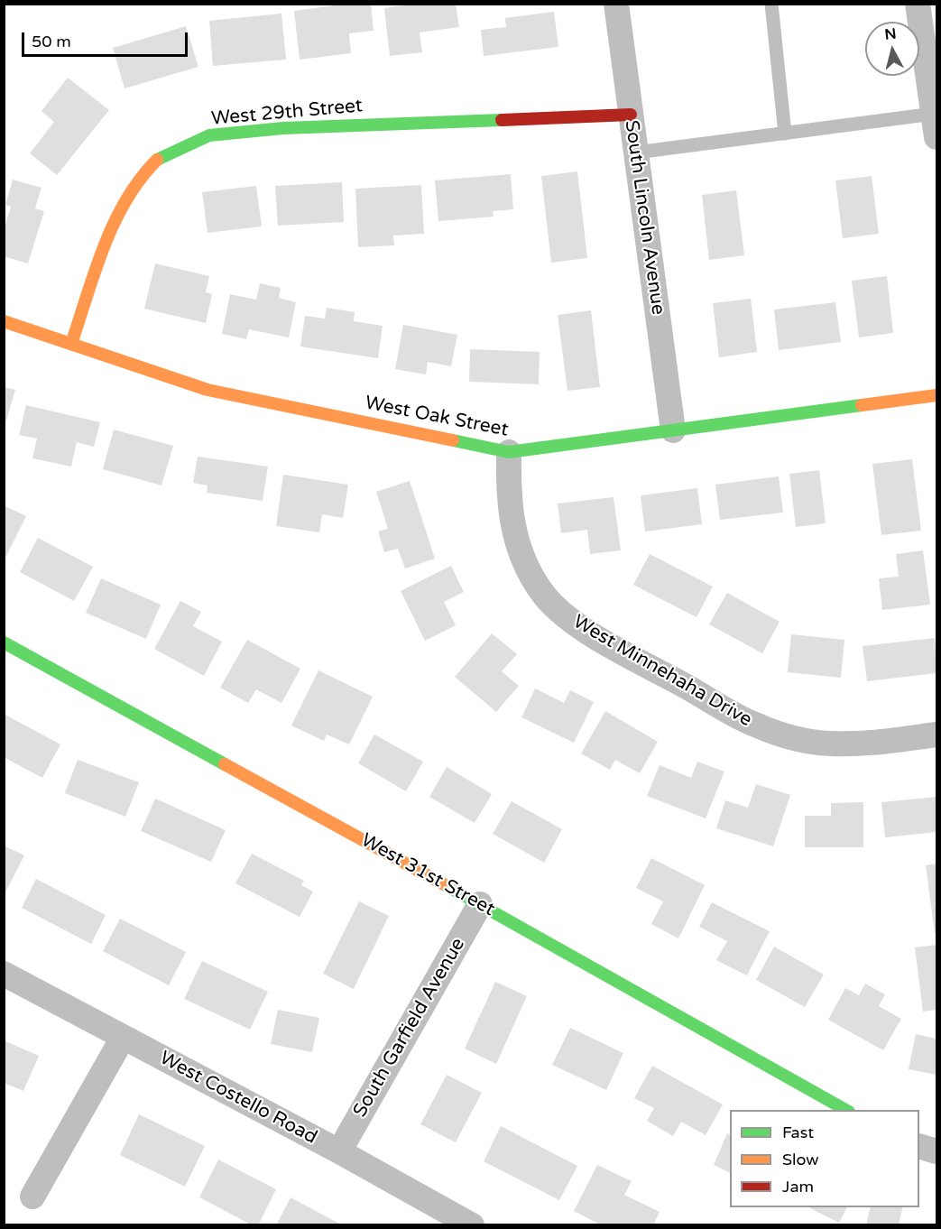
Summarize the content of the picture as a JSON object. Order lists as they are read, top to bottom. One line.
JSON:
{"streets":{"street":["West 29th Street","South Lincoln Avenue","West Oak Street","West Minnehaha Drive","West 31st Street","South Garfield Avenue","West Costello Road"]},"crossings":[["West 29th Street","South Lincoln Avenue"],["West 29th Street","West Oak Street"],["South Lincoln Avenue","West Oak Street"],["West Oak Street","West Minnehaha Drive"],["West 31st Street","South Garfield Avenue"],["South Garfield Avenue","West Costello Road"]],"legend":["Fast","Slow","Jam"],"scale_bar":"50 m","north":"top"}
